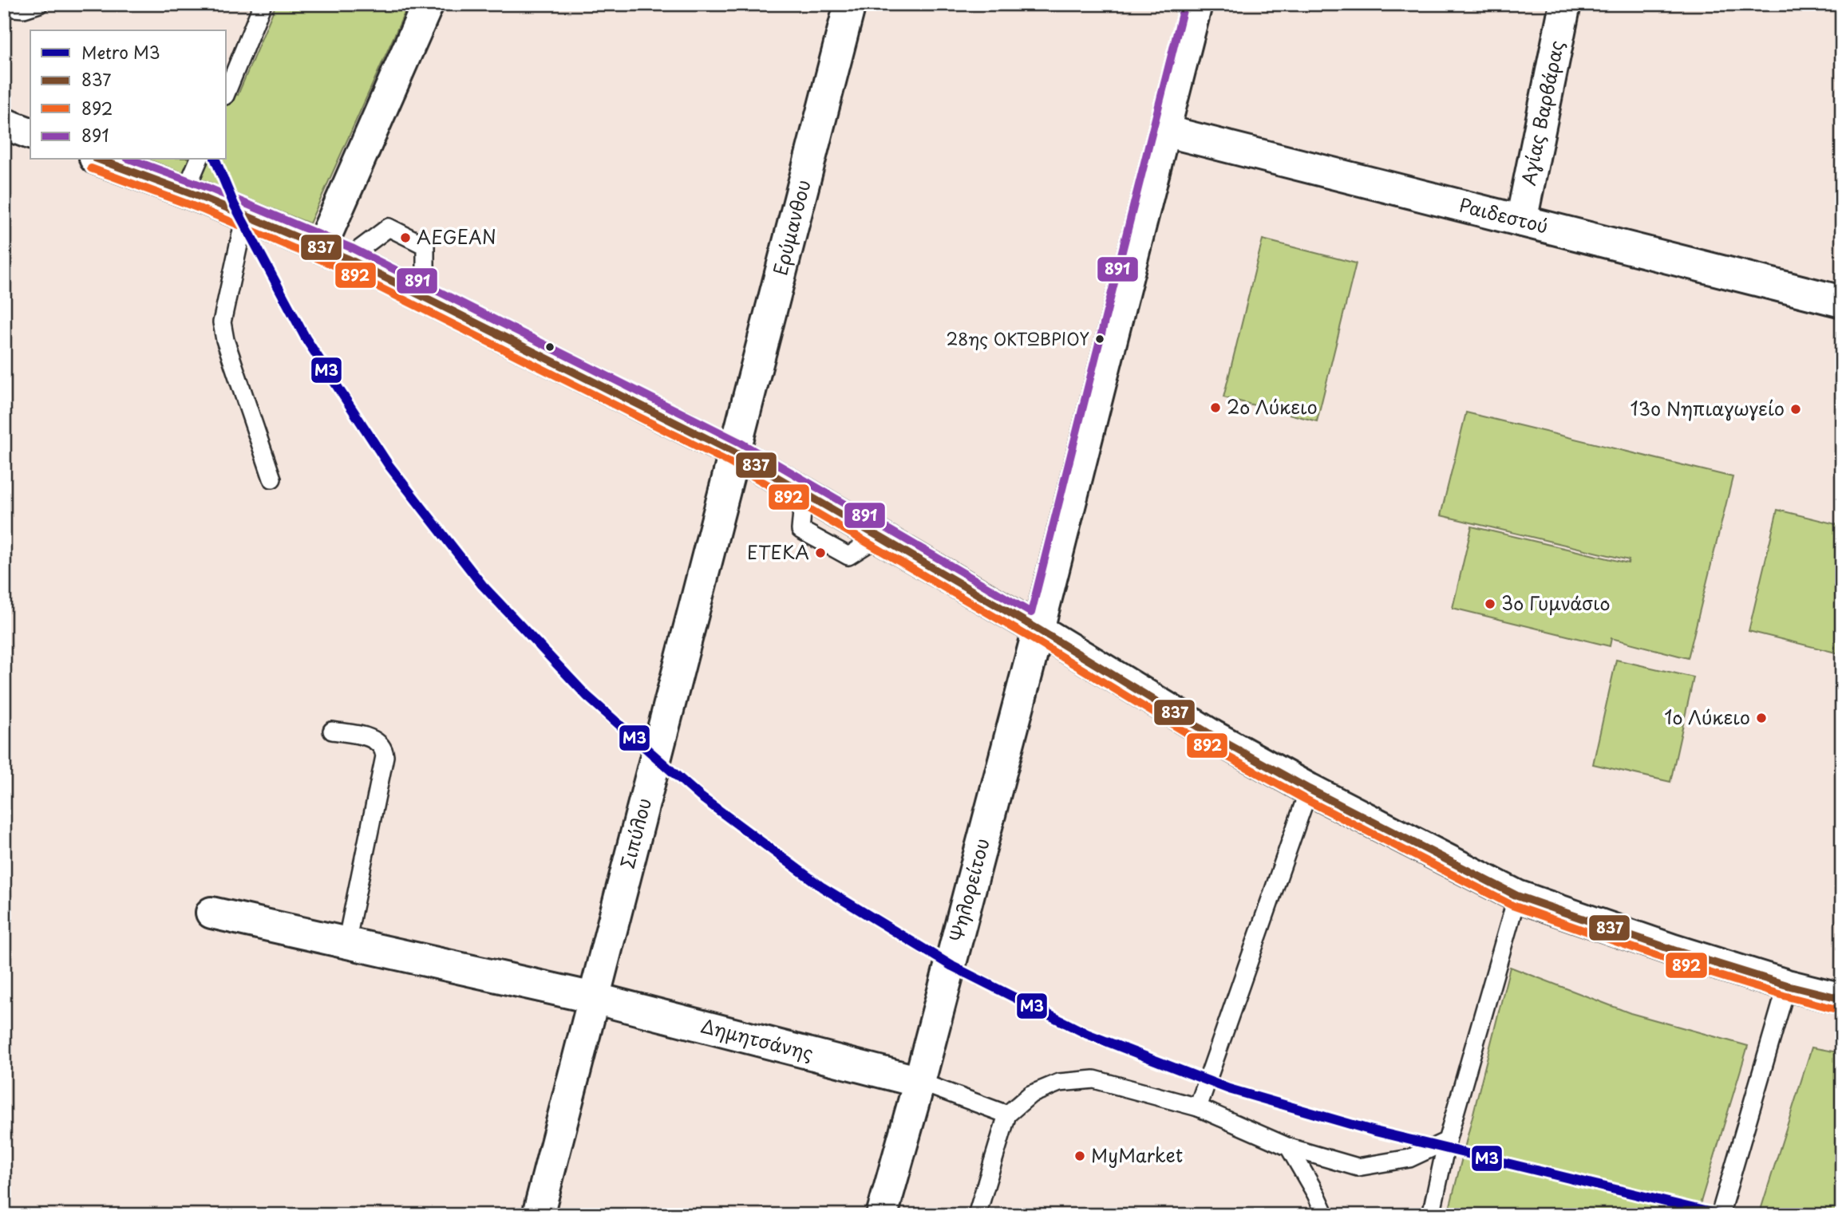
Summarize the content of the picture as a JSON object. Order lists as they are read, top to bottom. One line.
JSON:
{"streets":{"street":["Αγίας Βαρβάρας","Ραιδεστού","Ερύμανθου","Σιπύλου","Ψηλορείτου","Δημητσάνης"]},"crossings":[["Αγίας Βαρβάρας","Ραιδεστού"],["Ραιδεστού","Ψηλορείτου"],["Ερύμανθου","Σιπύλου"],["Σιπύλου","Δημητσάνης"],["Ψηλορείτου","Δημητσάνης"]],"places":["AEGEAN","28ης ΟΚΤΩΒΡΙΟΥ","2ο Λύκειο","13ο Νηπιαγωγείο","ΕΤΕΚΑ","3ο Γυμνάσιο","1ο Λύκειο","MyMarket"],"lines":["transit line 891","metro line Μ3","transit line 837","transit line 892"],"legend":["Metro Μ3","837","892","891"]}
